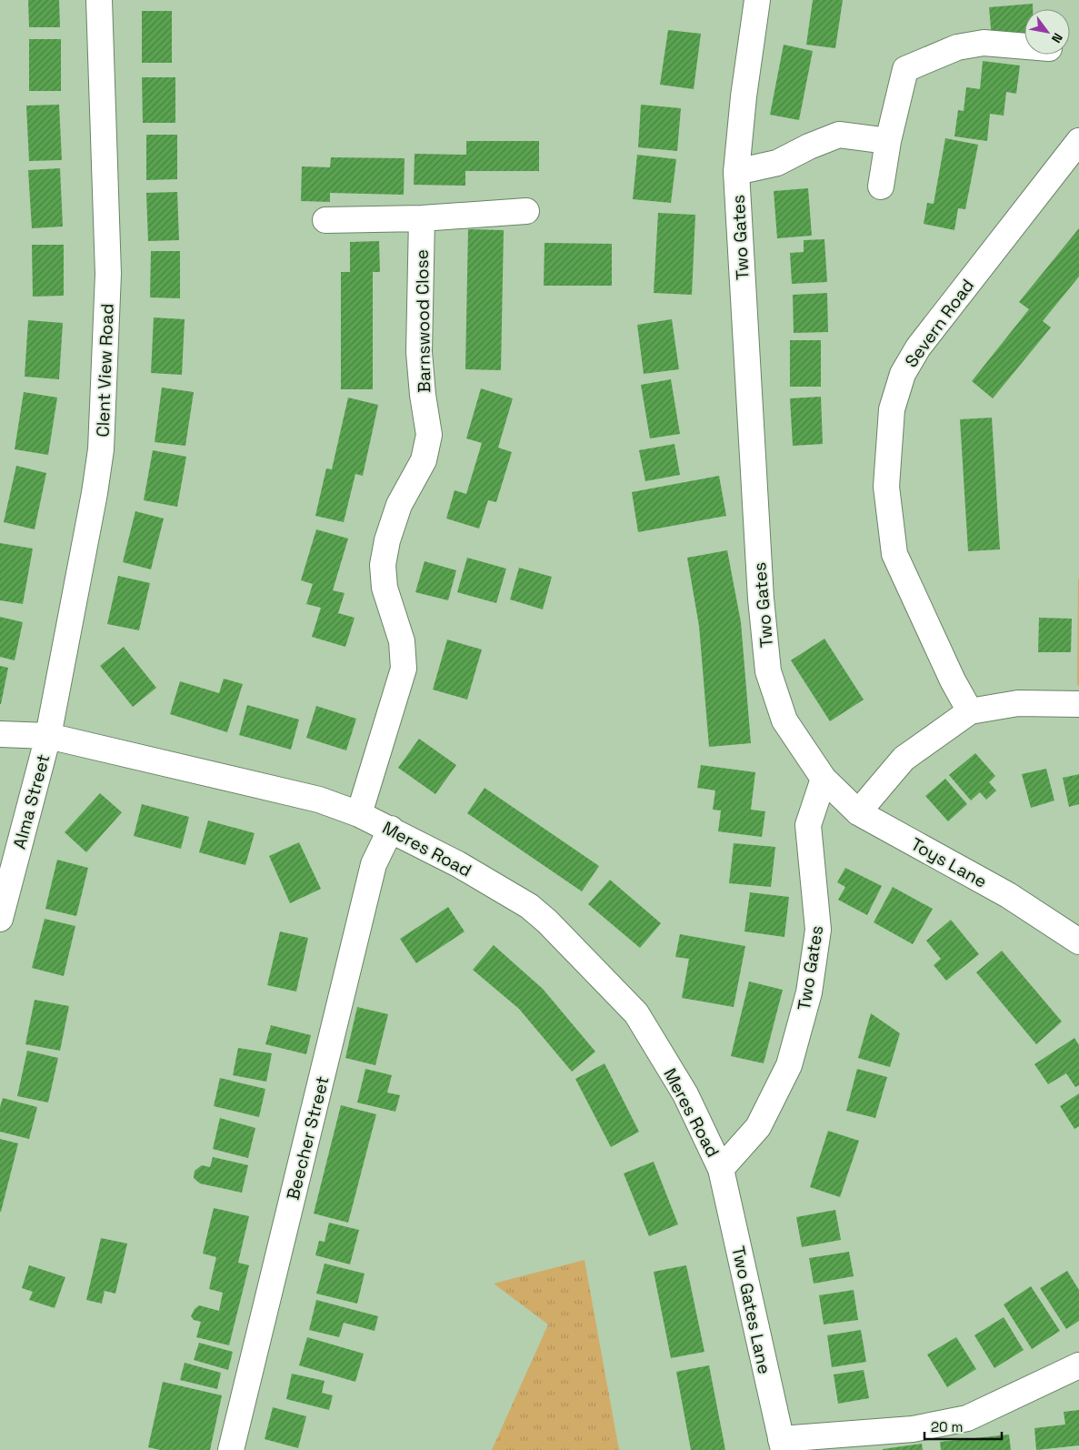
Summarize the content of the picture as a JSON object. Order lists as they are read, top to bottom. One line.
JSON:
{"streets":{"street":["Two Gates","Barnswood Close","Severn Road","Clent View Road","Alma Street","Meres Road","Toys Lane","Beecher Street","Two Gates Lane"]},"crossings":[["Two Gates","Meres Road"],["Two Gates","Toys Lane"],["Two Gates","Two Gates Lane"],["Barnswood Close","Meres Road"],["Clent View Road","Alma Street"],["Clent View Road","Meres Road"],["Alma Street","Meres Road"],["Meres Road","Beecher Street"],["Meres Road","Two Gates Lane"]],"scale_bar":"20 m","north":"bottom right"}
